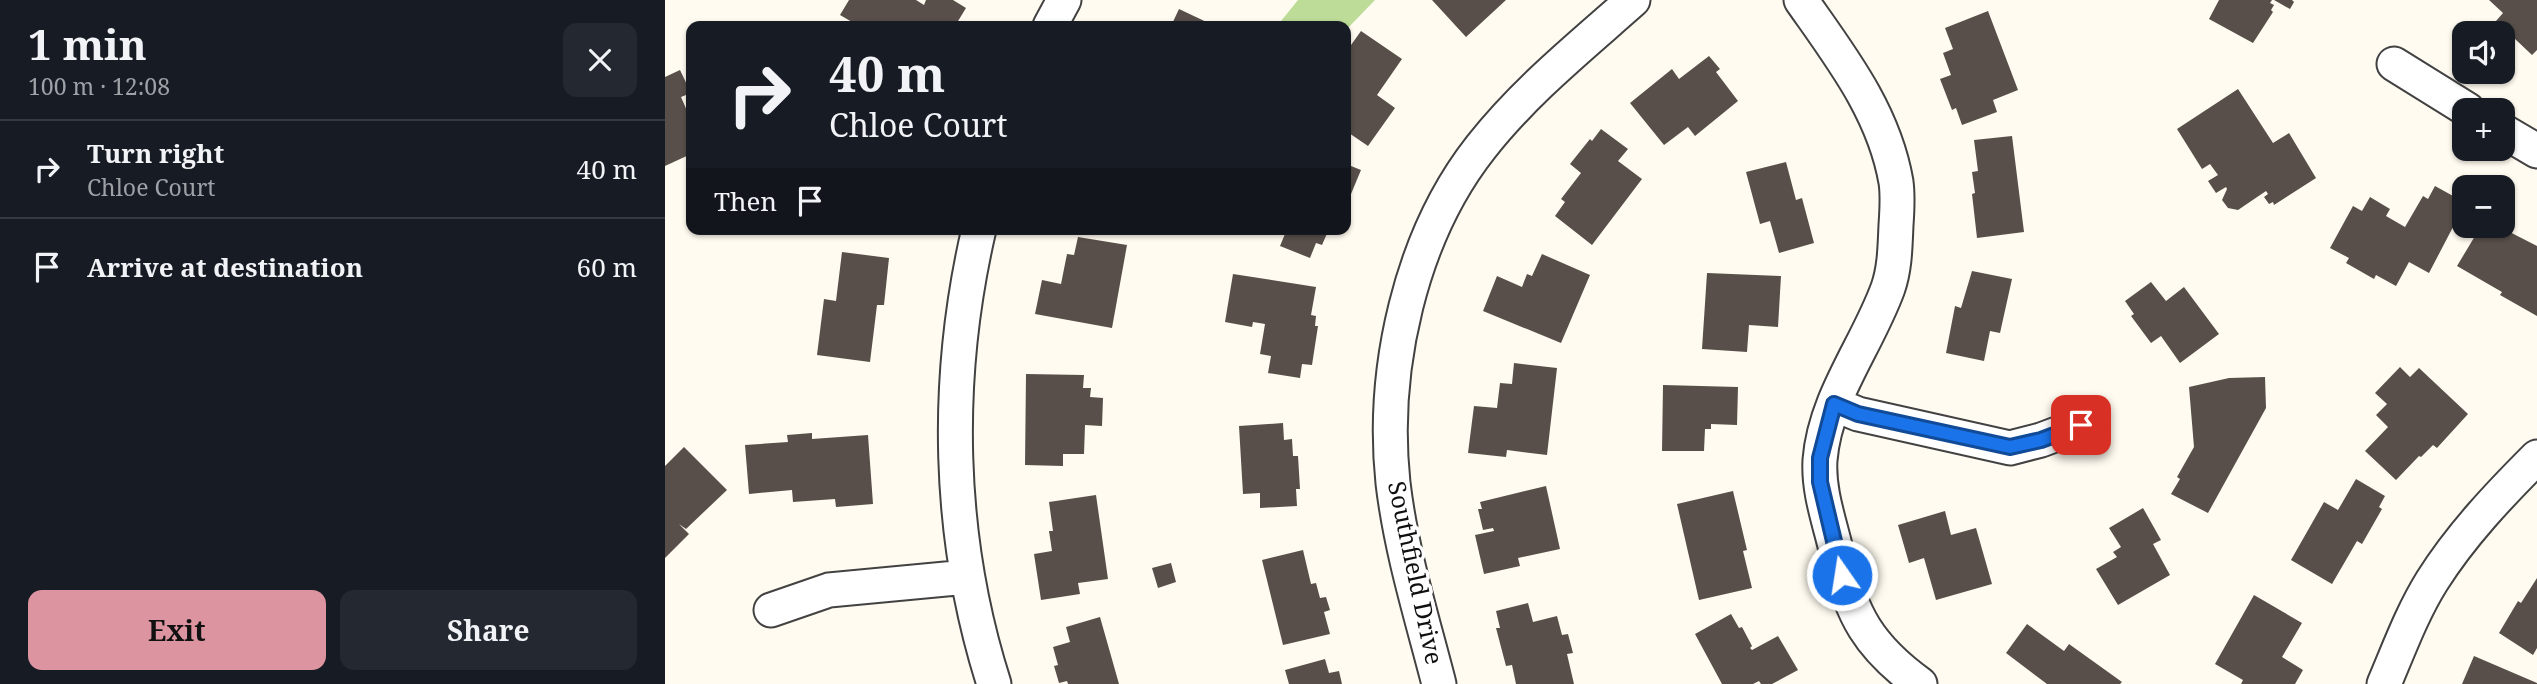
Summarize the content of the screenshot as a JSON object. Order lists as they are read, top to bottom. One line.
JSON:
{"streets":{"street":["Southfield Drive"]},"page":{"heading":["1 min","100 m · 12:08"],"map_buttons":["+","−"],"turn":["40 m","Chloe Court"],"list":[{"name":"Turn right","note":"Chloe Court","value":"40 m"},{"name":"Arrive at destination","value":"60 m"}],"then":"Then","buttons":["Exit","Share"]}}
